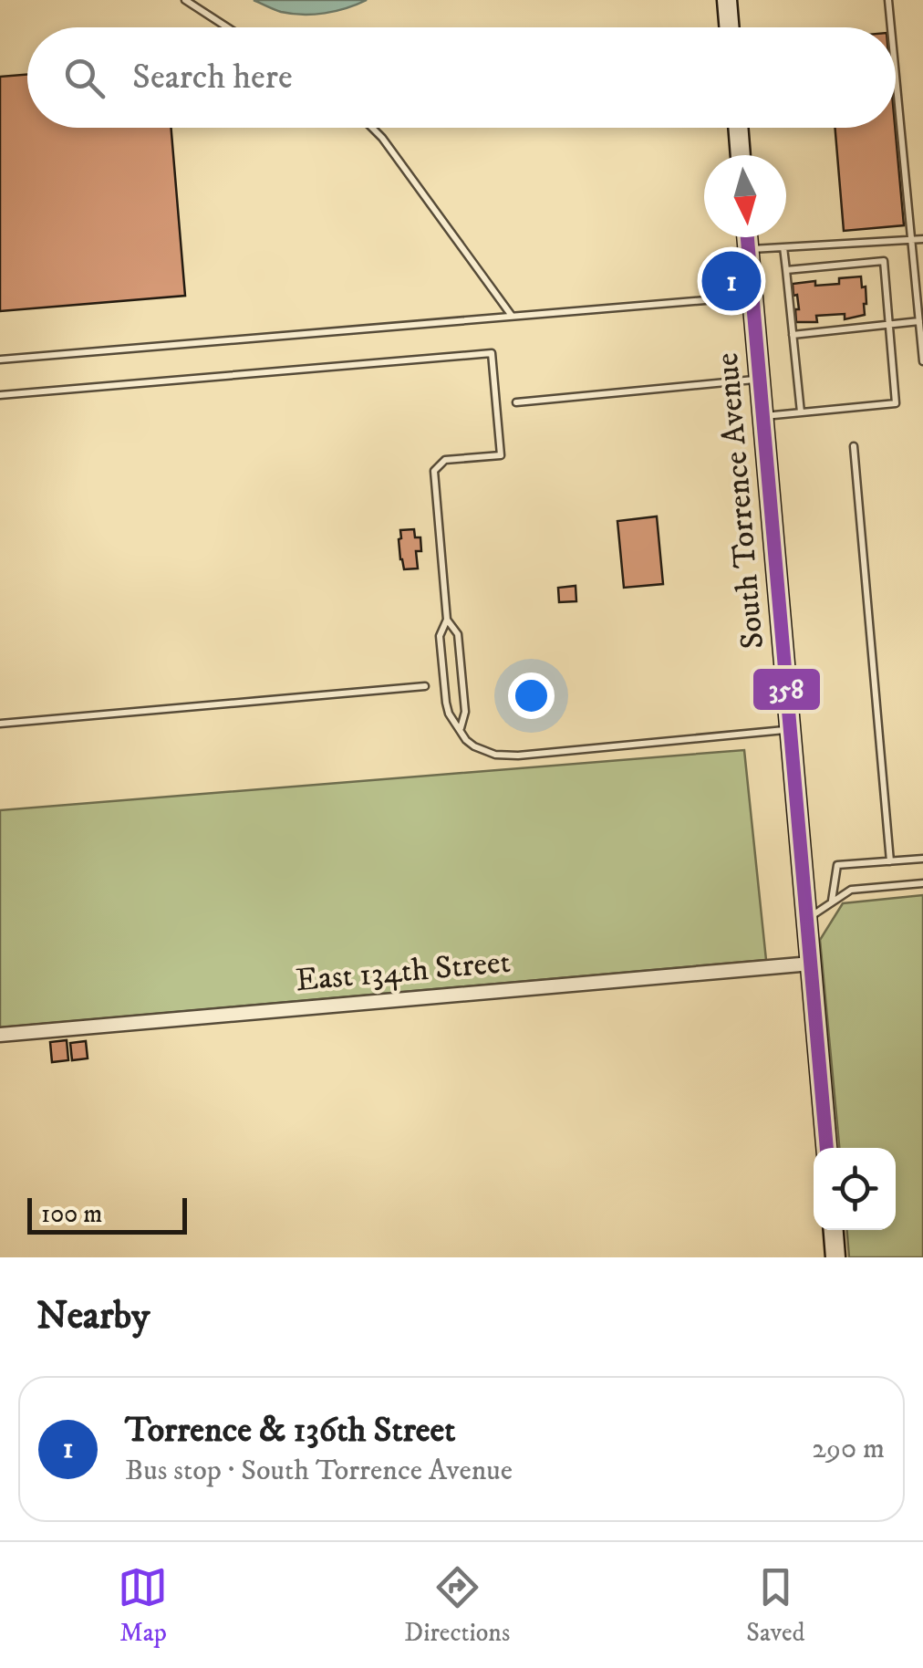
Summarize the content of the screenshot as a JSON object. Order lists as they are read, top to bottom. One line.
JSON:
{"streets":{"main road":["South Torrence Avenue"],"street":["East 134th Street"]},"crossings":[["South Torrence Avenue","East 134th Street"]],"lines":["transit line 358"],"scale_bar":"100 m","north":"bottom","page":{"search":"Search here","pins":"1","scale":"100 m","heading":"Nearby","list":[{"mark":"1","name":"Torrence & 136th Street","note":"Bus stop · South Torrence Avenue","value":"290 m"}],"nav":["Map","Directions","Saved"]}}
